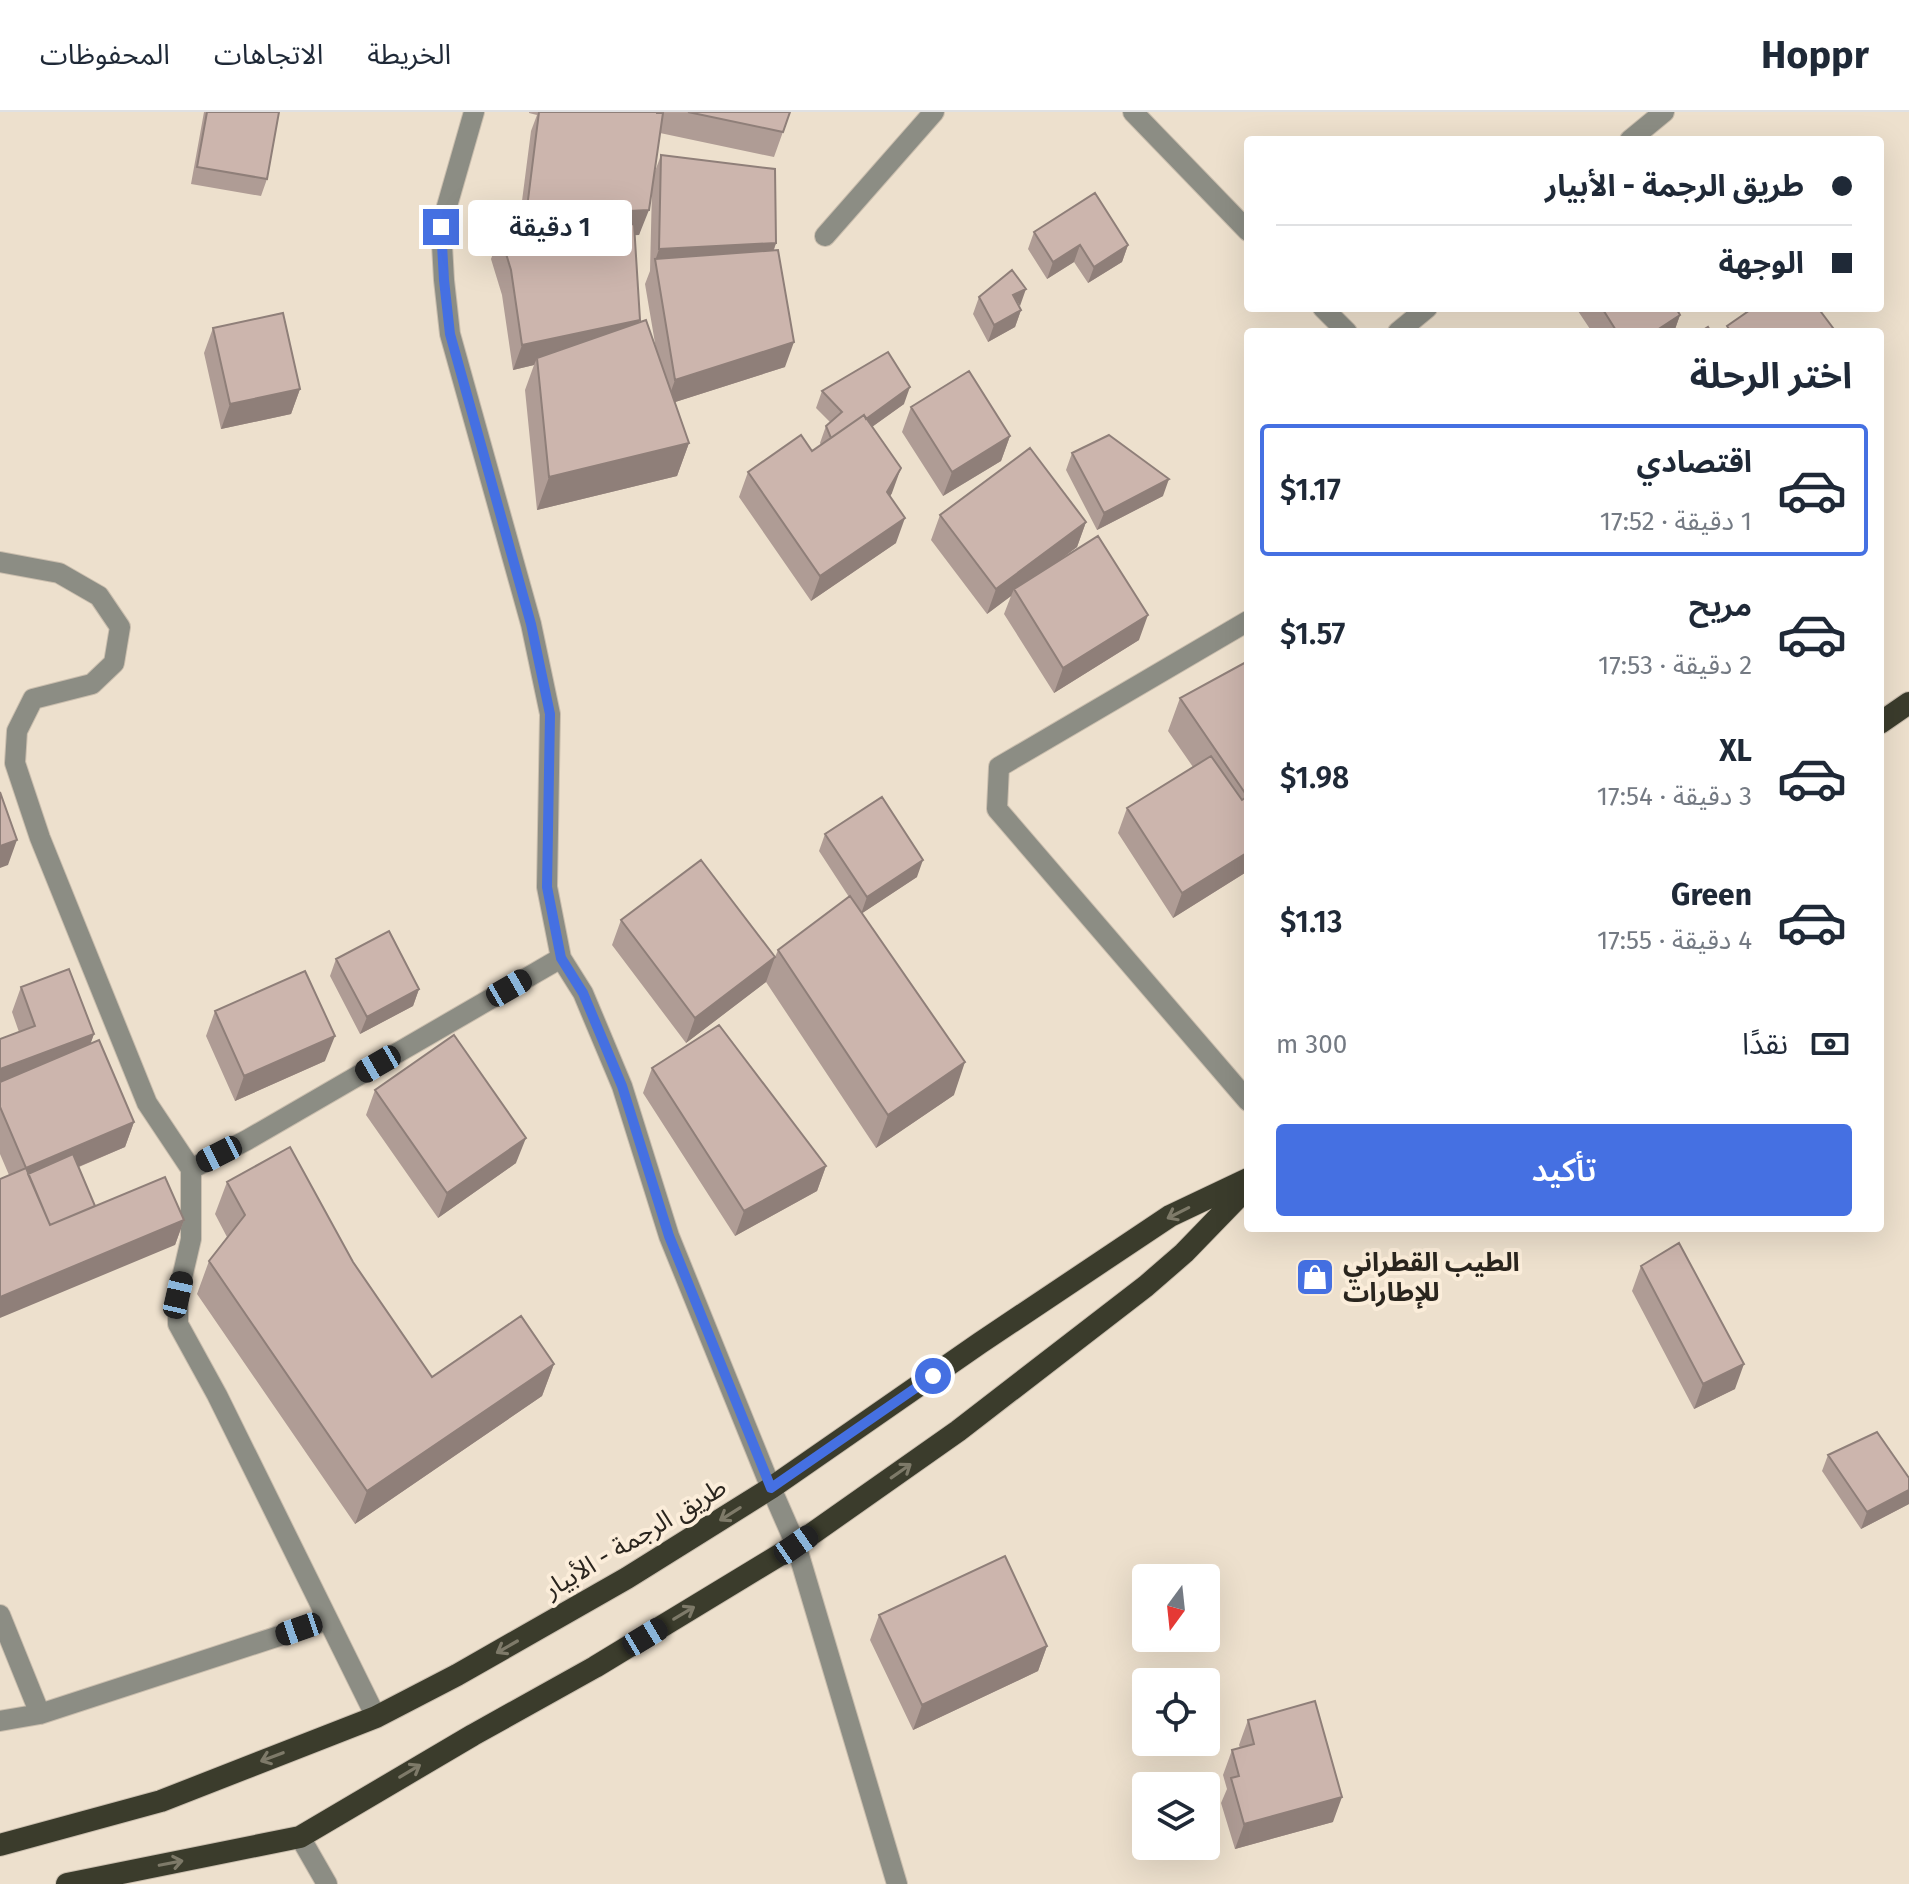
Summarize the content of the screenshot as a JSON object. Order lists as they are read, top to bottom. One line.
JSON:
{"streets":{"highway":["طريق الرجمة - الأبيار"]},"places":{"shop":["الطيب القطراني للإطارات"]},"north":"bottom","page":{"header":"Hoppr","nav":["الخريطة","الاتجاهات","المحفوظات"],"banner":["طريق الرجمة - الأبيار","الوجهة"],"bubble":"1 دقيقة","heading":"اختر الرحلة","list":[{"name":"اقتصادي","note":"1 دقيقة · 17:52","value":"$1.17"},{"name":"مريح","note":"2 دقيقة · 17:53","value":"$1.57"},{"name":"XL","note":"3 دقيقة · 17:54","value":"$1.98"},{"name":"Green","note":"4 دقيقة · 17:55","value":"$1.13"}],"pay":["نقدًا","300 m"],"buttons":"تأكيد"}}
